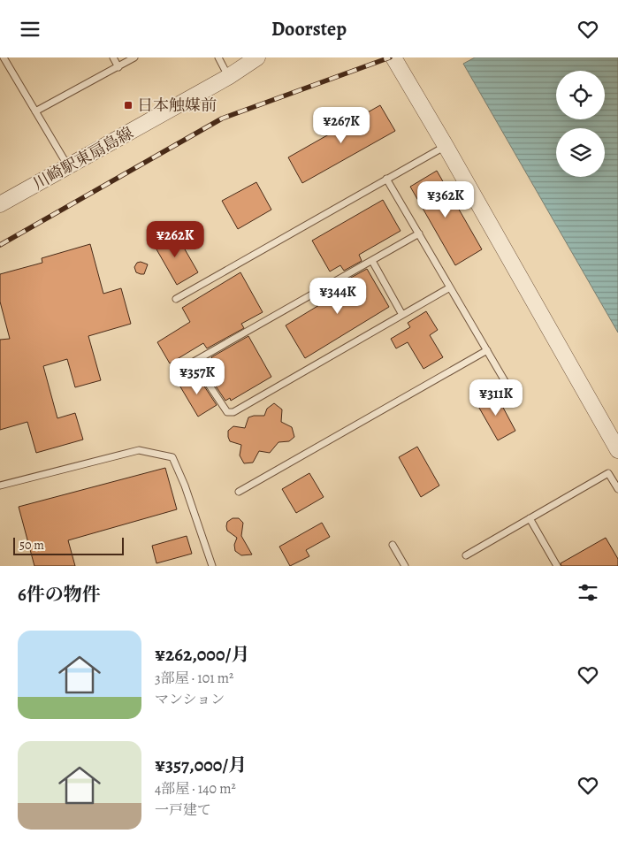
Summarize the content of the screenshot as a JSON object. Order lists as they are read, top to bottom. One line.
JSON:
{"streets":{"street":["川崎駅東扇島線"]},"places":{"transit":["日本触媒前"]},"scale_bar":"50 m","page":{"header":"Doorstep","price":["¥267K","¥362K","¥262K","¥344K","¥357K","¥311K"],"scale":"50 m","heading":"6件の物件","list":[{"name":"¥262,000/月","note":"3部屋 · 101 m² · マンション"},{"name":"¥357,000/月","note":"4部屋 · 140 m² · 一戸建て"}]}}
